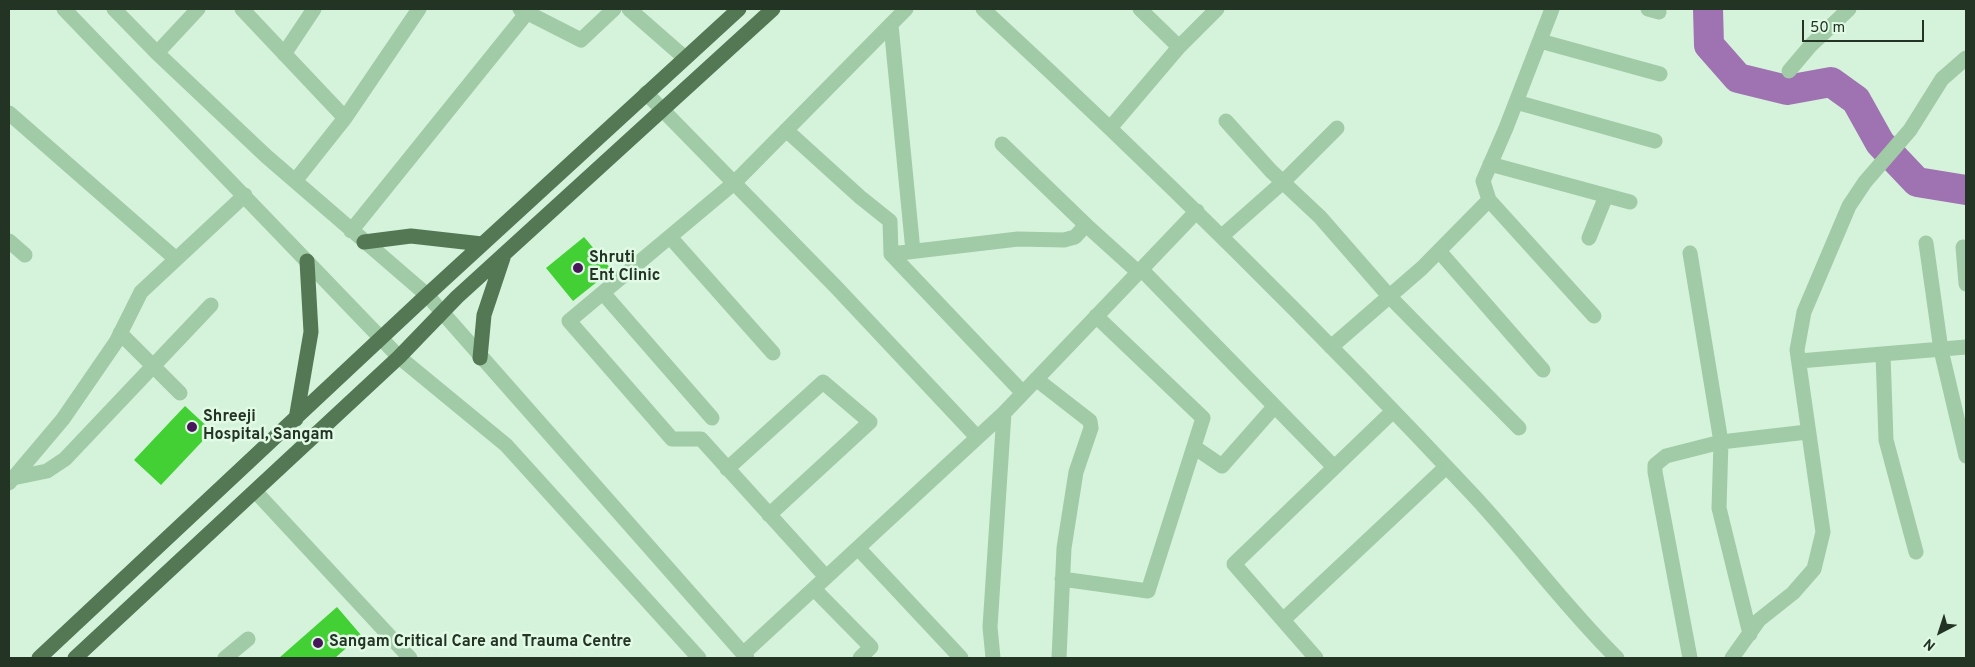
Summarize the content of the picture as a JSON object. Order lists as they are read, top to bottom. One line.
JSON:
{"places":["Shruti Ent Clinic","Shreeji Hospital, Sangam","Sangam Critical Care and Trauma Centre"],"scale_bar":"50 m","north":"bottom left"}
